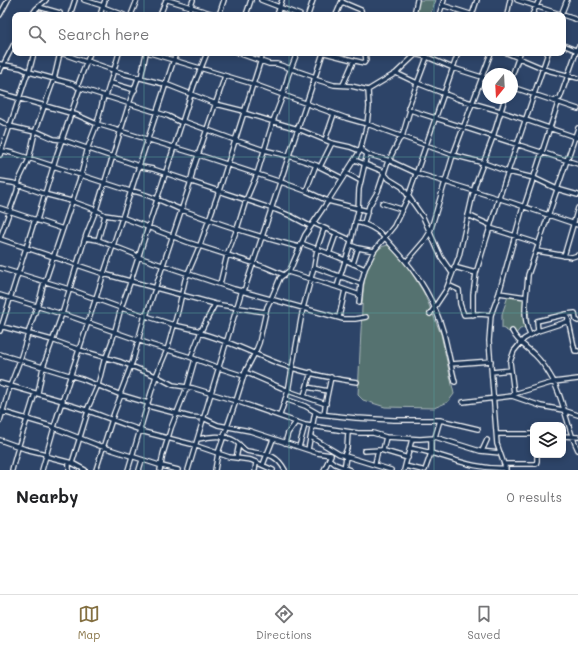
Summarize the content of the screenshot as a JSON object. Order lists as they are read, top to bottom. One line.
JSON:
{"north":"bottom","page":{"search":"Search here","heading":["Nearby","0 results"],"nav":["Map","Directions","Saved"]}}
